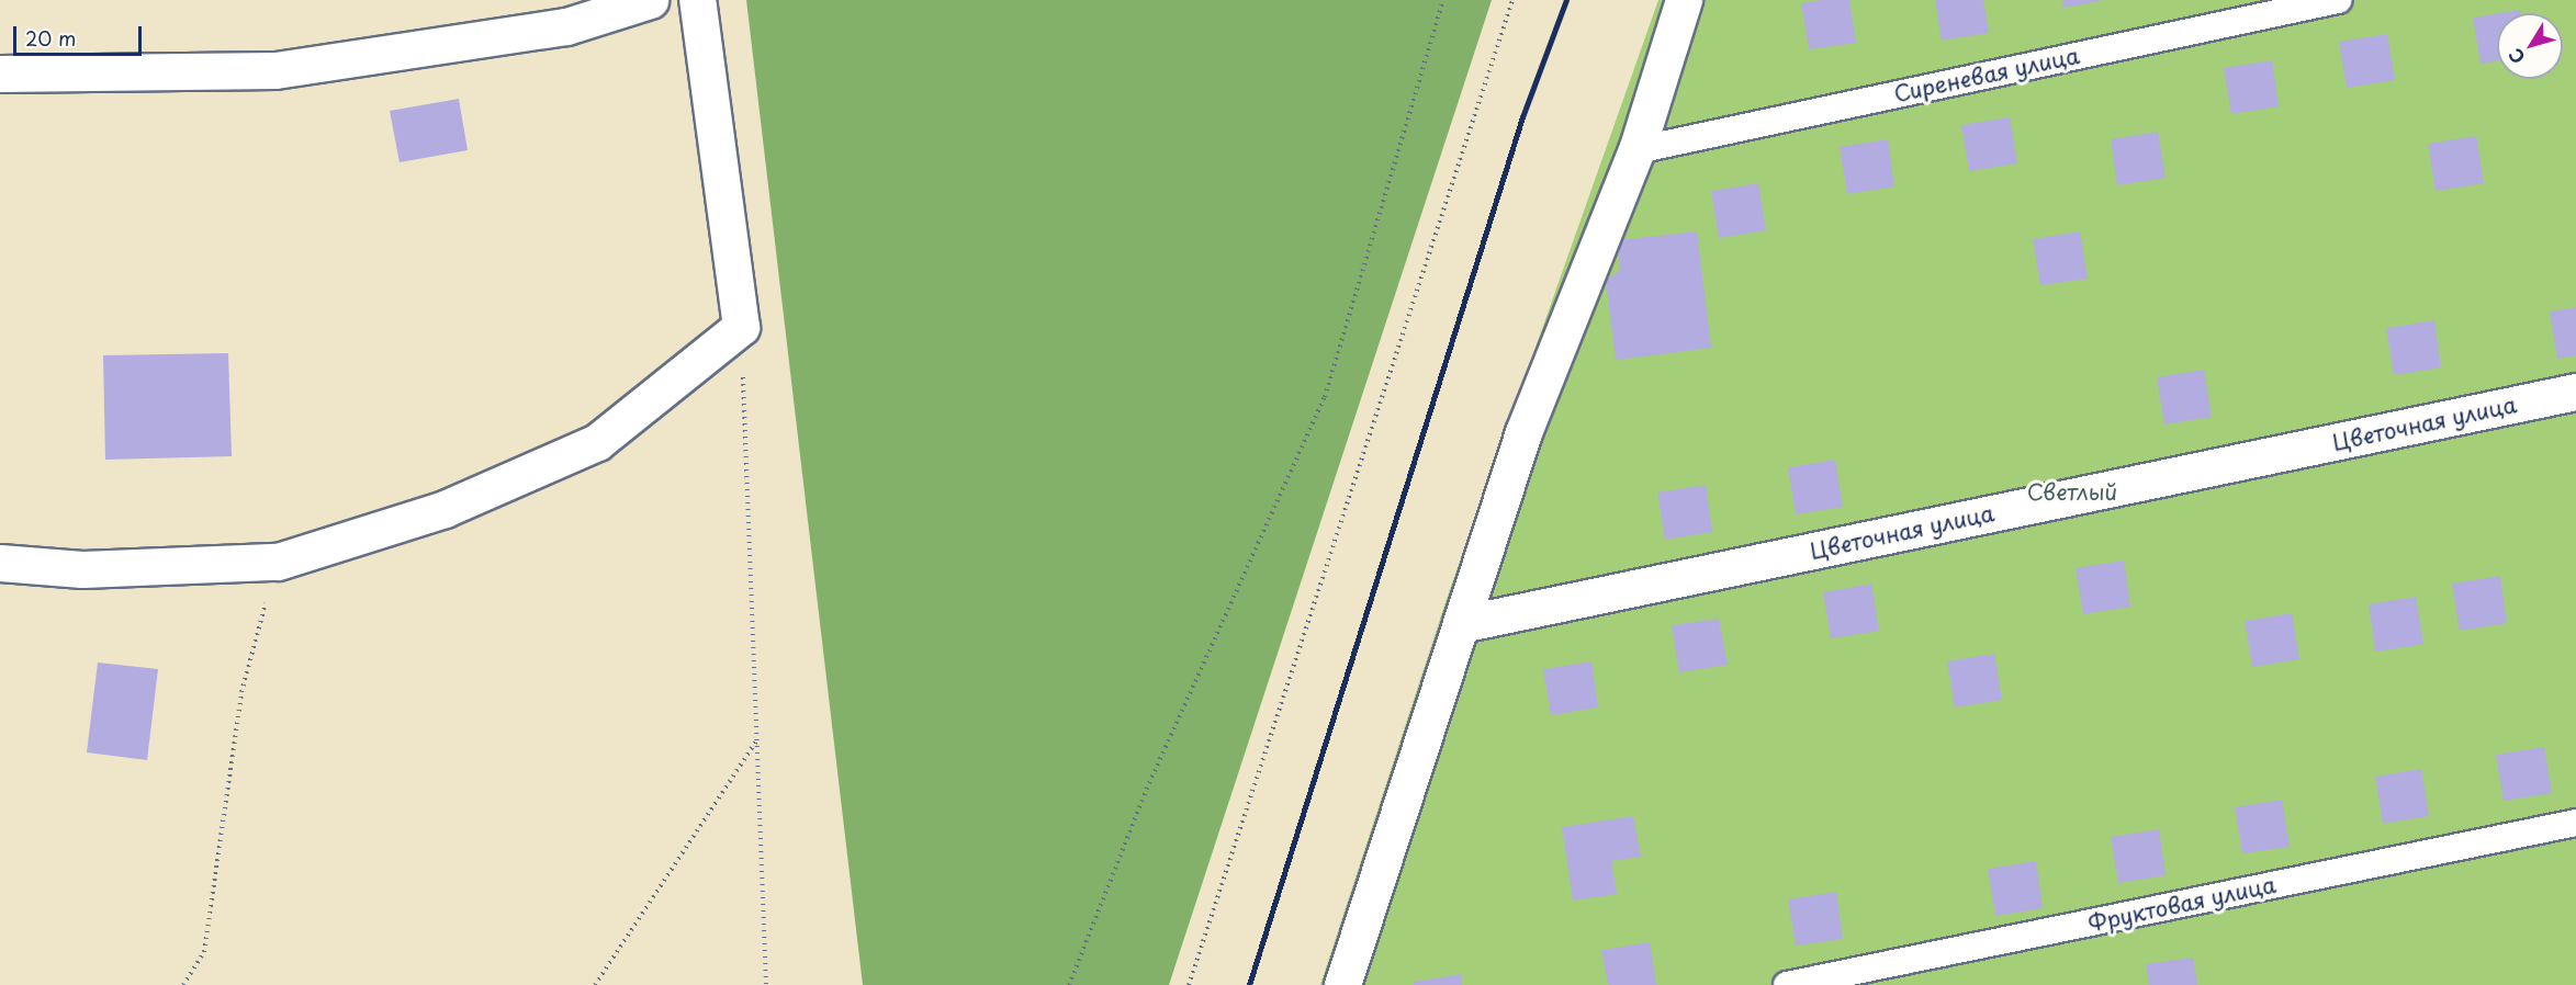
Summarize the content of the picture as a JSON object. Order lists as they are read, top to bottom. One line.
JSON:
{"streets":{"street":["Цветочная улица"],"lane":["Сиреневая улица","Фруктовая улица"]},"parks":["Светлый"],"scale_bar":"20 m","north":"bottom left"}
